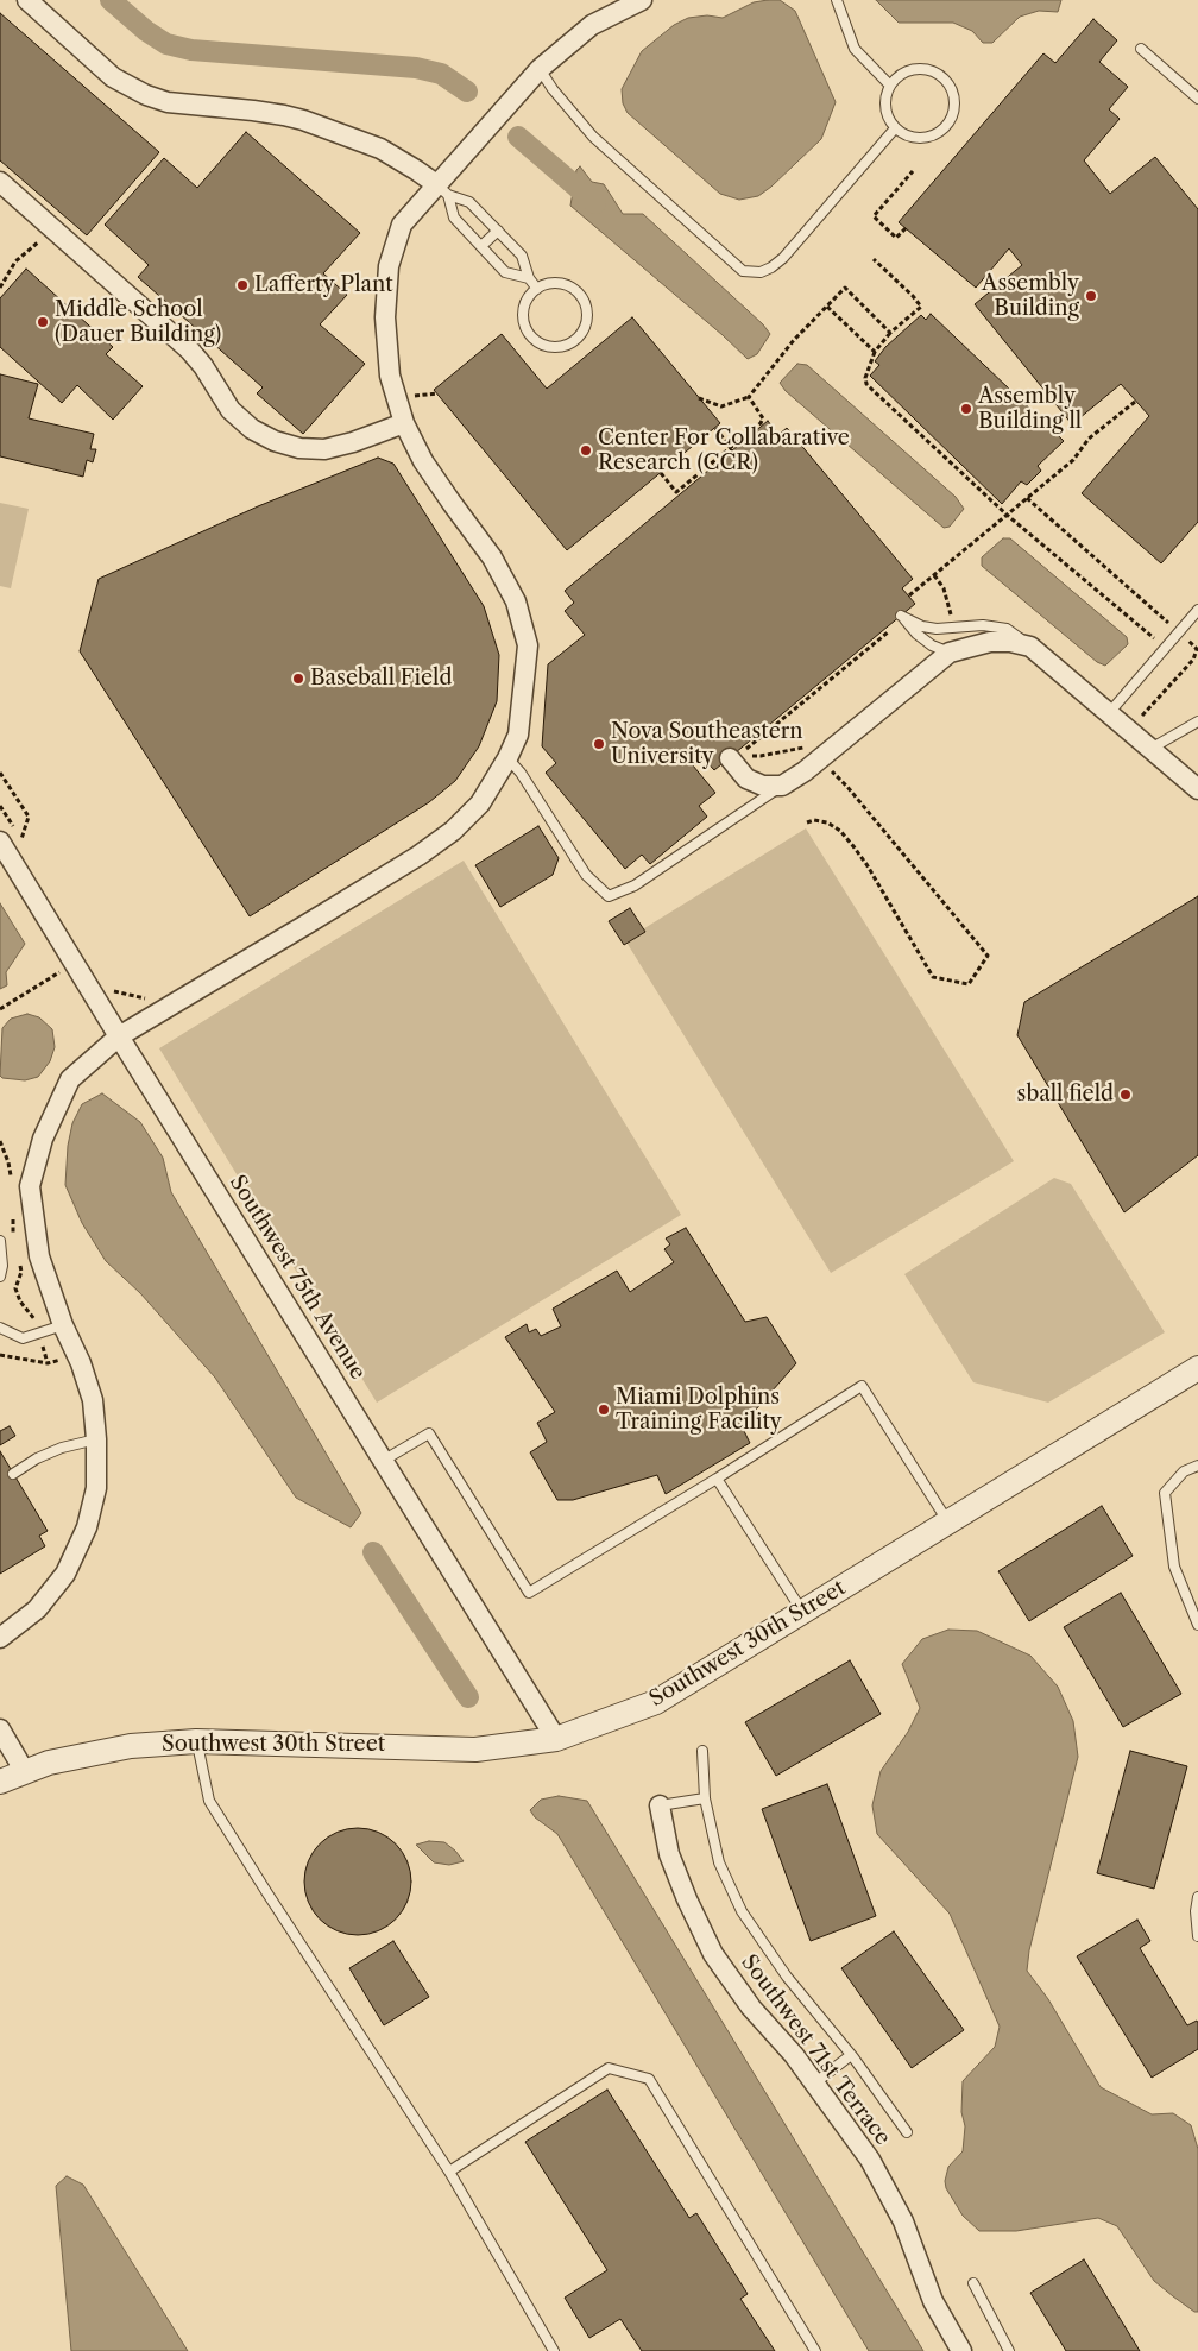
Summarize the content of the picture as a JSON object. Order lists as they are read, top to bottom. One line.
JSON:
{"streets":{"street":["Southwest 75th Avenue","Southwest 30th Street","Southwest 71st Terrace"]},"crossings":[["Southwest 75th Avenue","Southwest 30th Street"]],"places":["Lafferty Plant","Assembly Building","Middle School (Dauer Building)","Assembly Building ll","Center For Collabarative Research (CCR)","Baseball Field","Nova Southeastern University","sball field","Miami Dolphins Training Facility"]}
